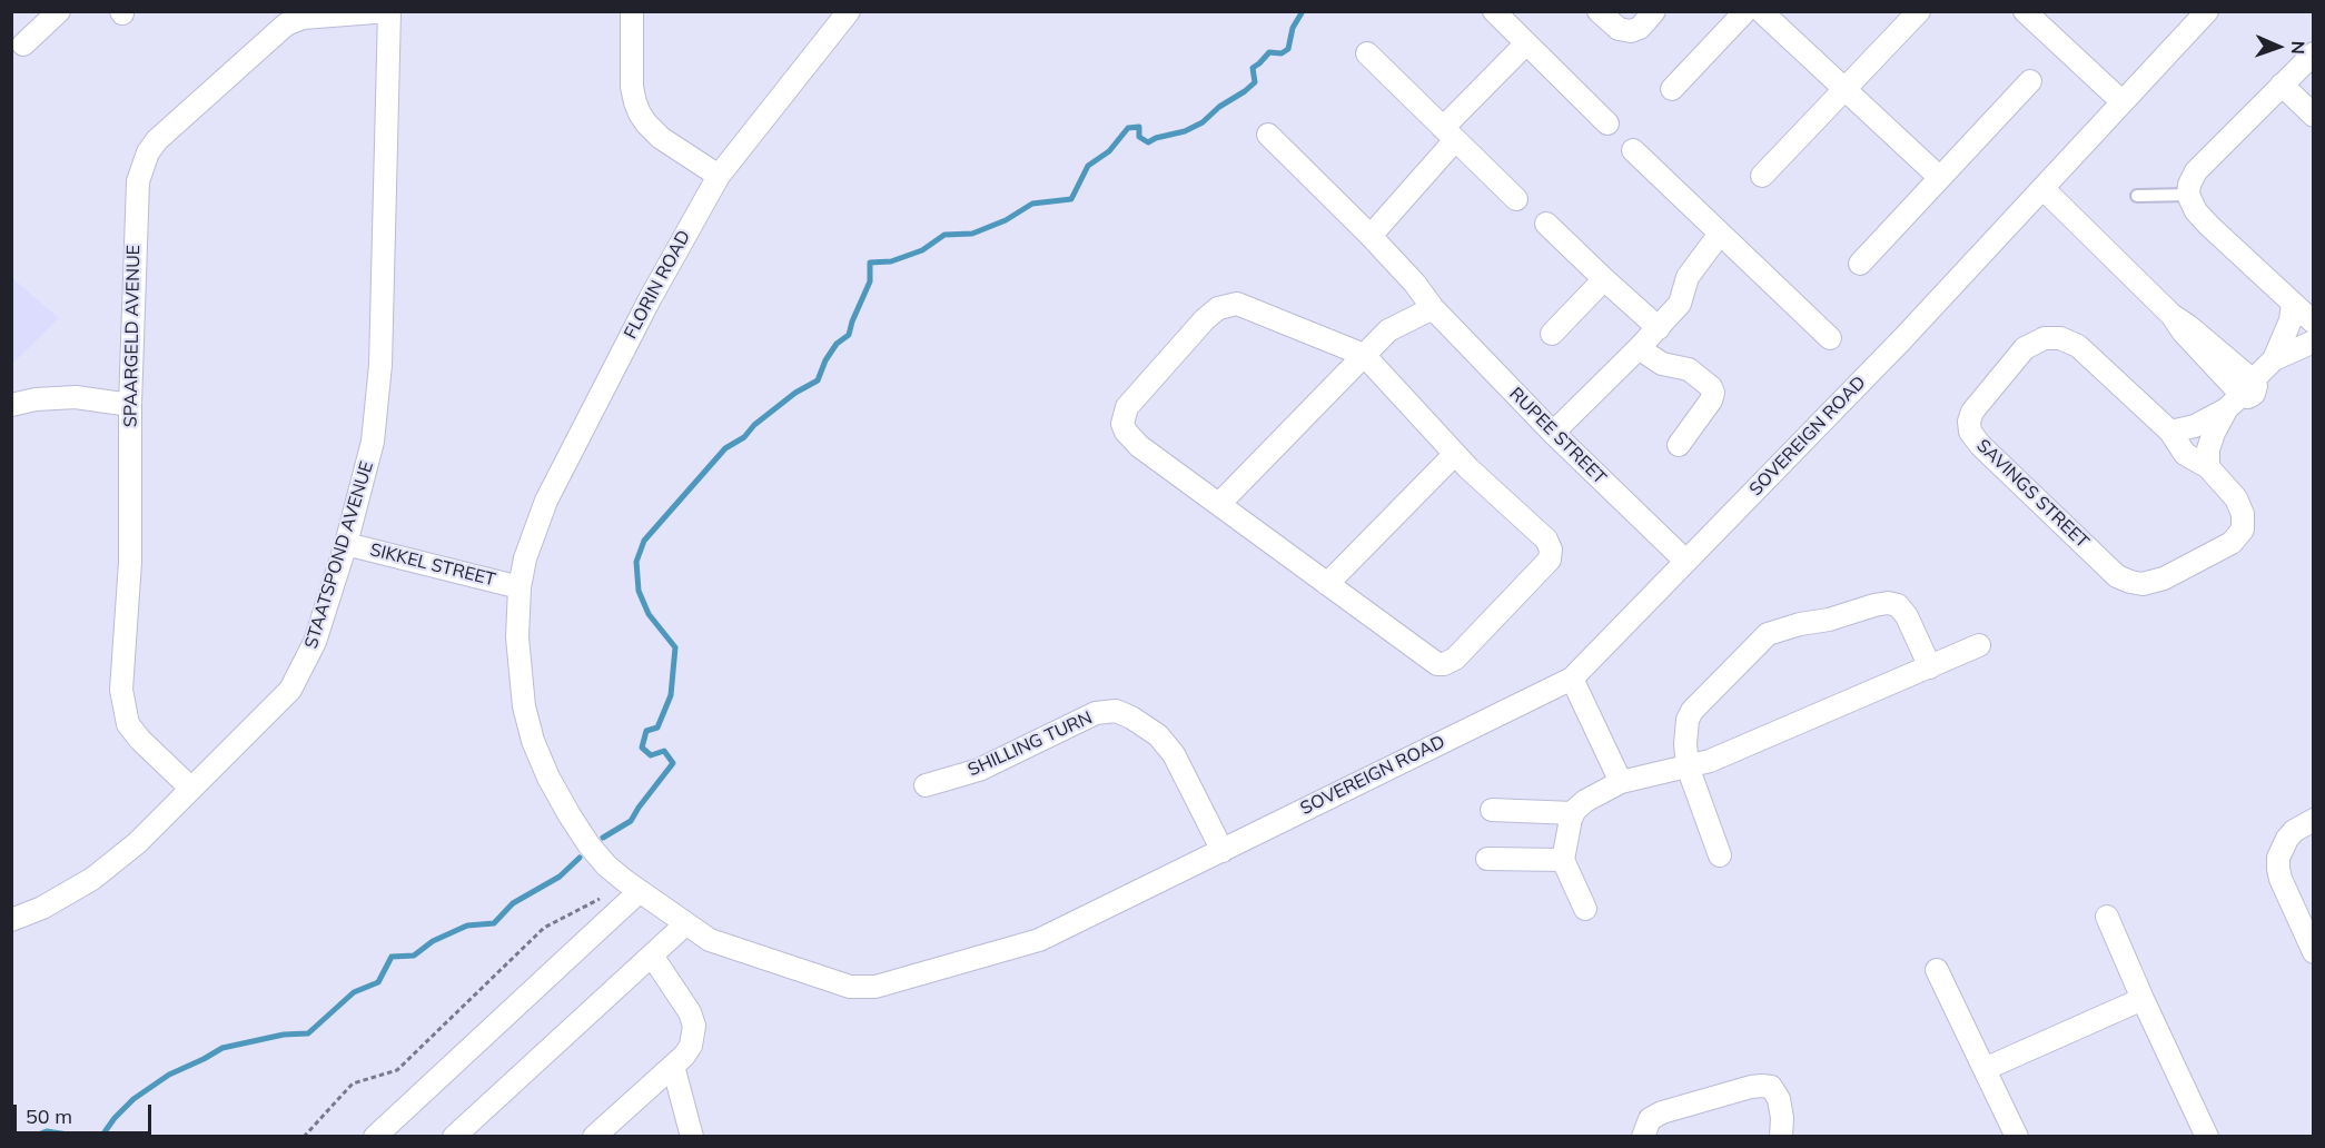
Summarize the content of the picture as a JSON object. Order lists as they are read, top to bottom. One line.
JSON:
{"streets":{"street":["FLORIN ROAD","SPAARGELD AVENUE","RUPEE STREET","SOVEREIGN ROAD","SAVINGS STREET","STAATSPOND AVENUE","SIKKEL STREET","SHILLING TURN"]},"crossings":[["FLORIN ROAD","SOVEREIGN ROAD"],["FLORIN ROAD","SIKKEL STREET"],["SPAARGELD AVENUE","STAATSPOND AVENUE"],["RUPEE STREET","SOVEREIGN ROAD"],["SOVEREIGN ROAD","SIKKEL STREET"],["SOVEREIGN ROAD","SHILLING TURN"],["STAATSPOND AVENUE","SIKKEL STREET"]],"scale_bar":"50 m","north":"right"}
